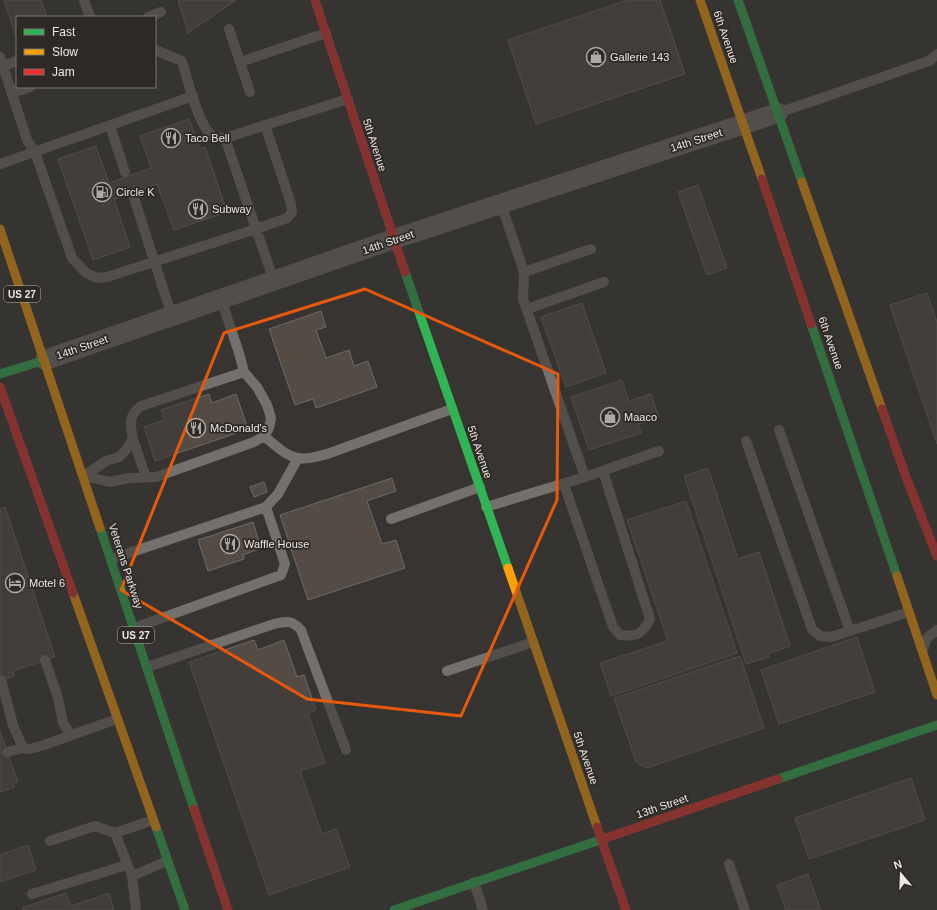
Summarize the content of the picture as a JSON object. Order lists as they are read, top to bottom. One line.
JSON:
{"streets":{"street":["6th Avenue","14th Street","5th Avenue","US 27","Veterans Parkway","13th Street"]},"crossings":[["6th Avenue","14th Street"],["14th Street","5th Avenue"],["14th Street","Veterans Parkway"],["5th Avenue","13th Street"]],"places":{"shop":["Gallerie 143","Maaco"],"restaurant":["Taco Bell","Subway","McDonald's","Waffle House"],"fuel station":["Circle K"],"hotel":["Motel 6"]},"legend":["Fast","Slow","Jam"],"north":"top"}
